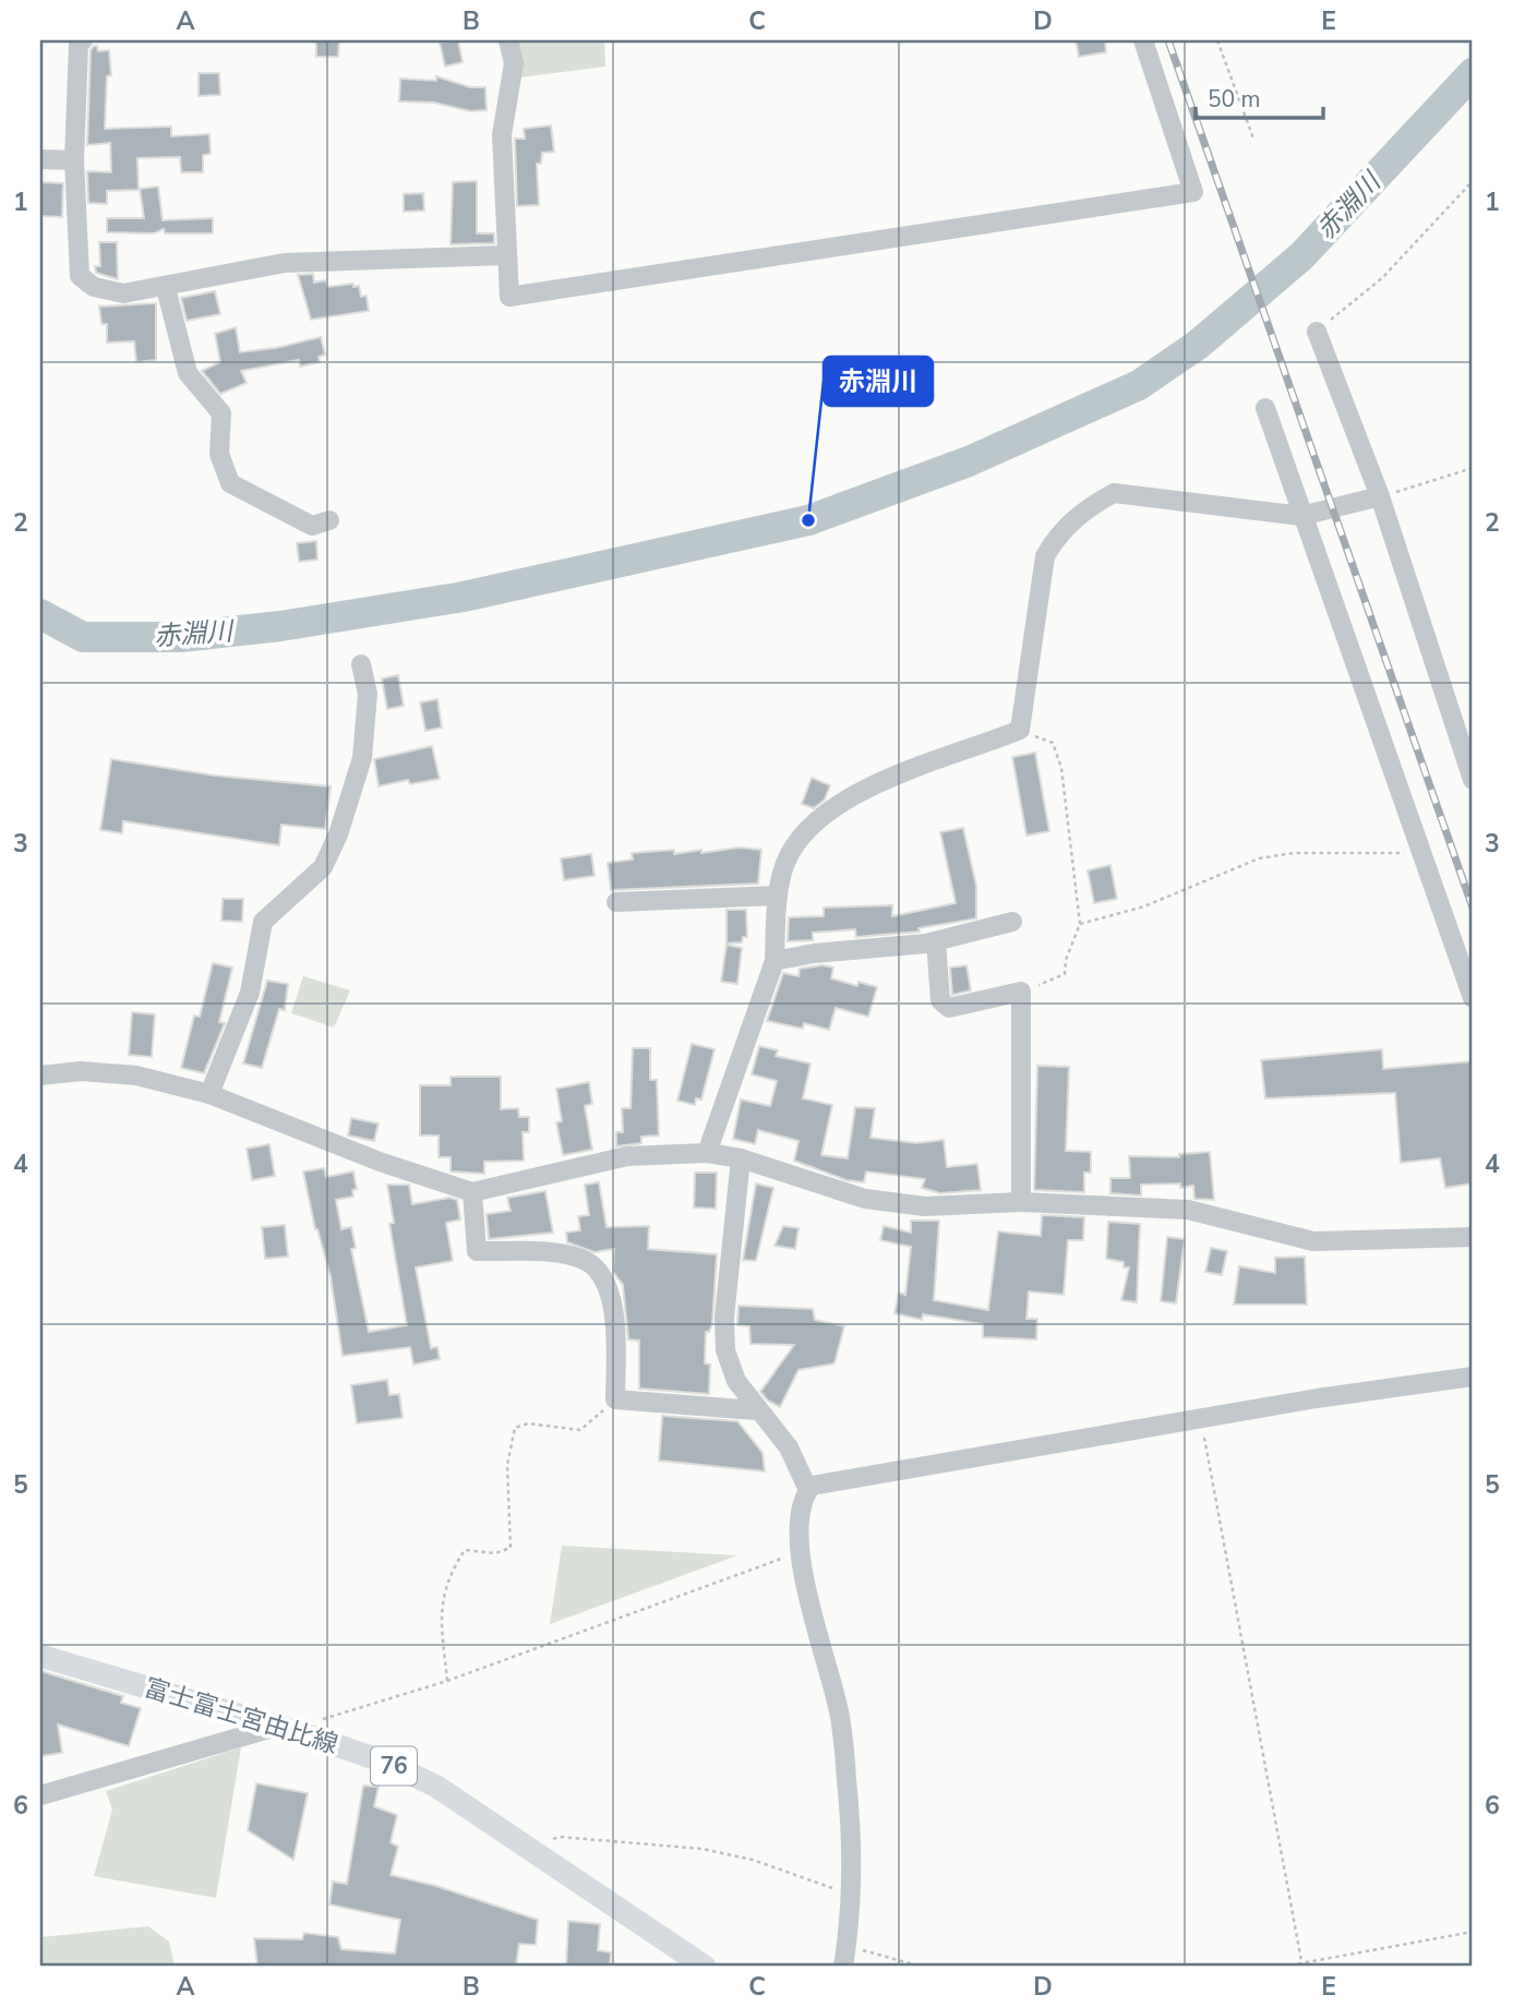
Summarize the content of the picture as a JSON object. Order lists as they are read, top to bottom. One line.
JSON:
{"streets":{"main road":["富士富士宮由比線","76"]},"water":["赤淵川"],"places":["赤淵川"],"scale_bar":"50 m","grid":{"columns":["A","B","C","D","E"],"rows":["1","2","3","4","5","6"]}}
